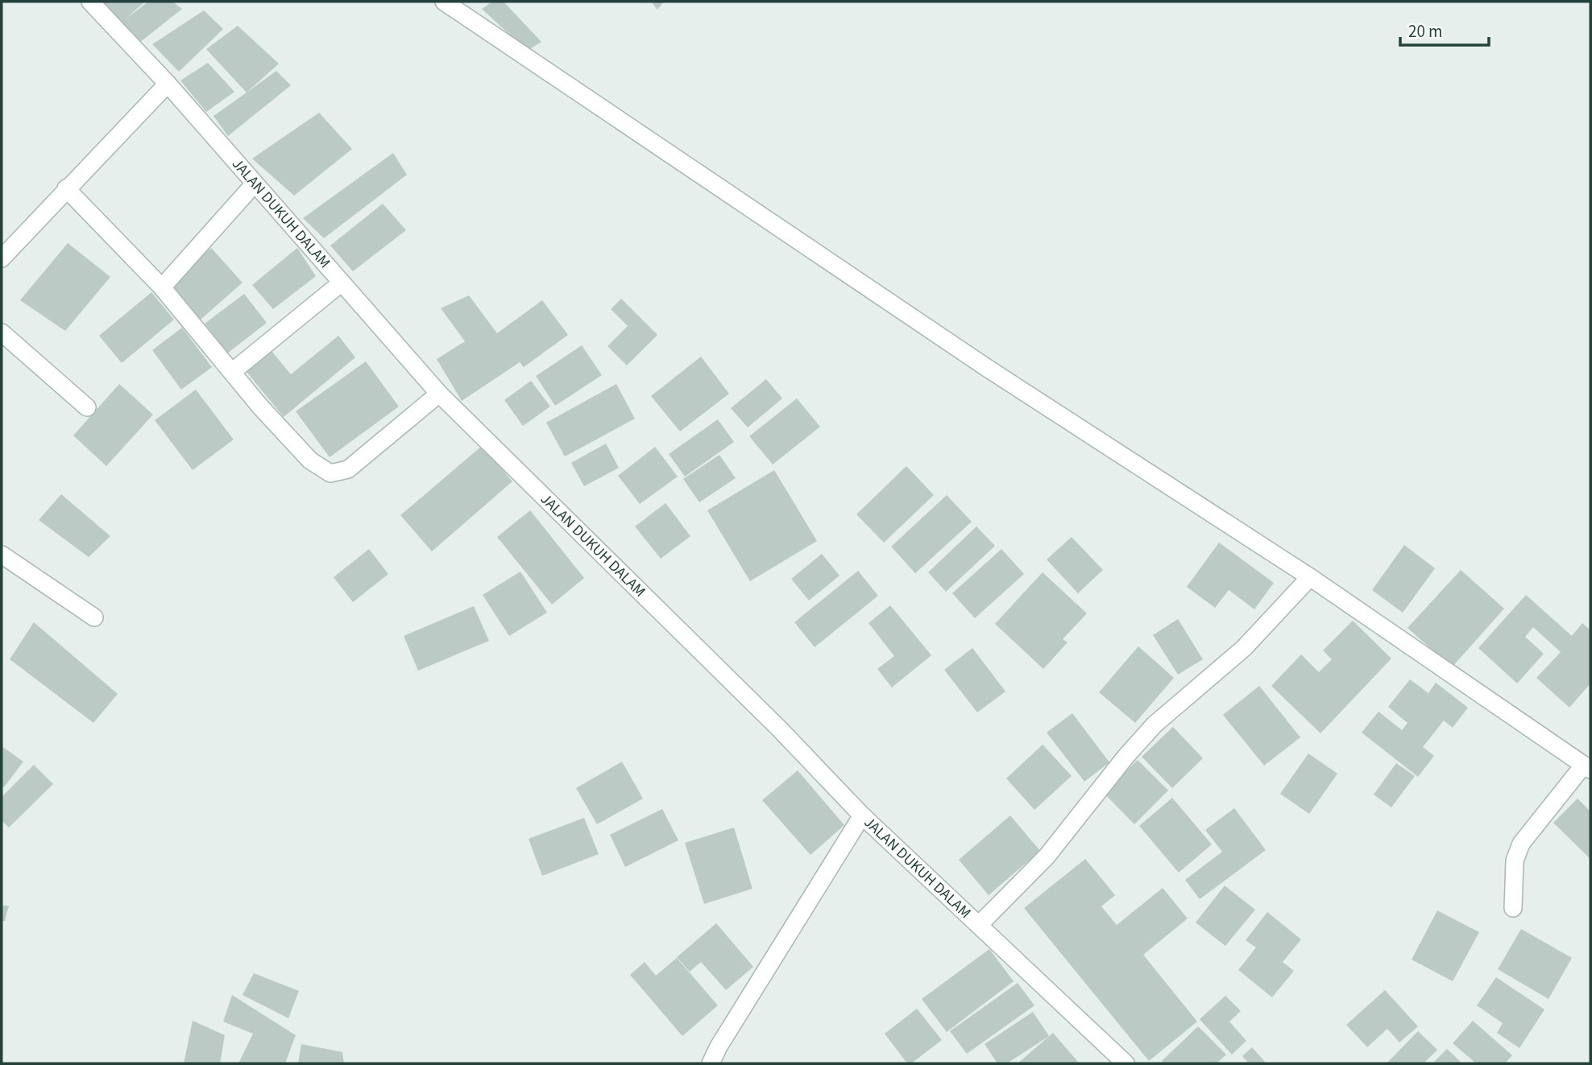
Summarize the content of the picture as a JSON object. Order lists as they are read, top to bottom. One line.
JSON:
{"streets":{"street":["JALAN DUKUH DALAM"]},"scale_bar":"20 m"}
